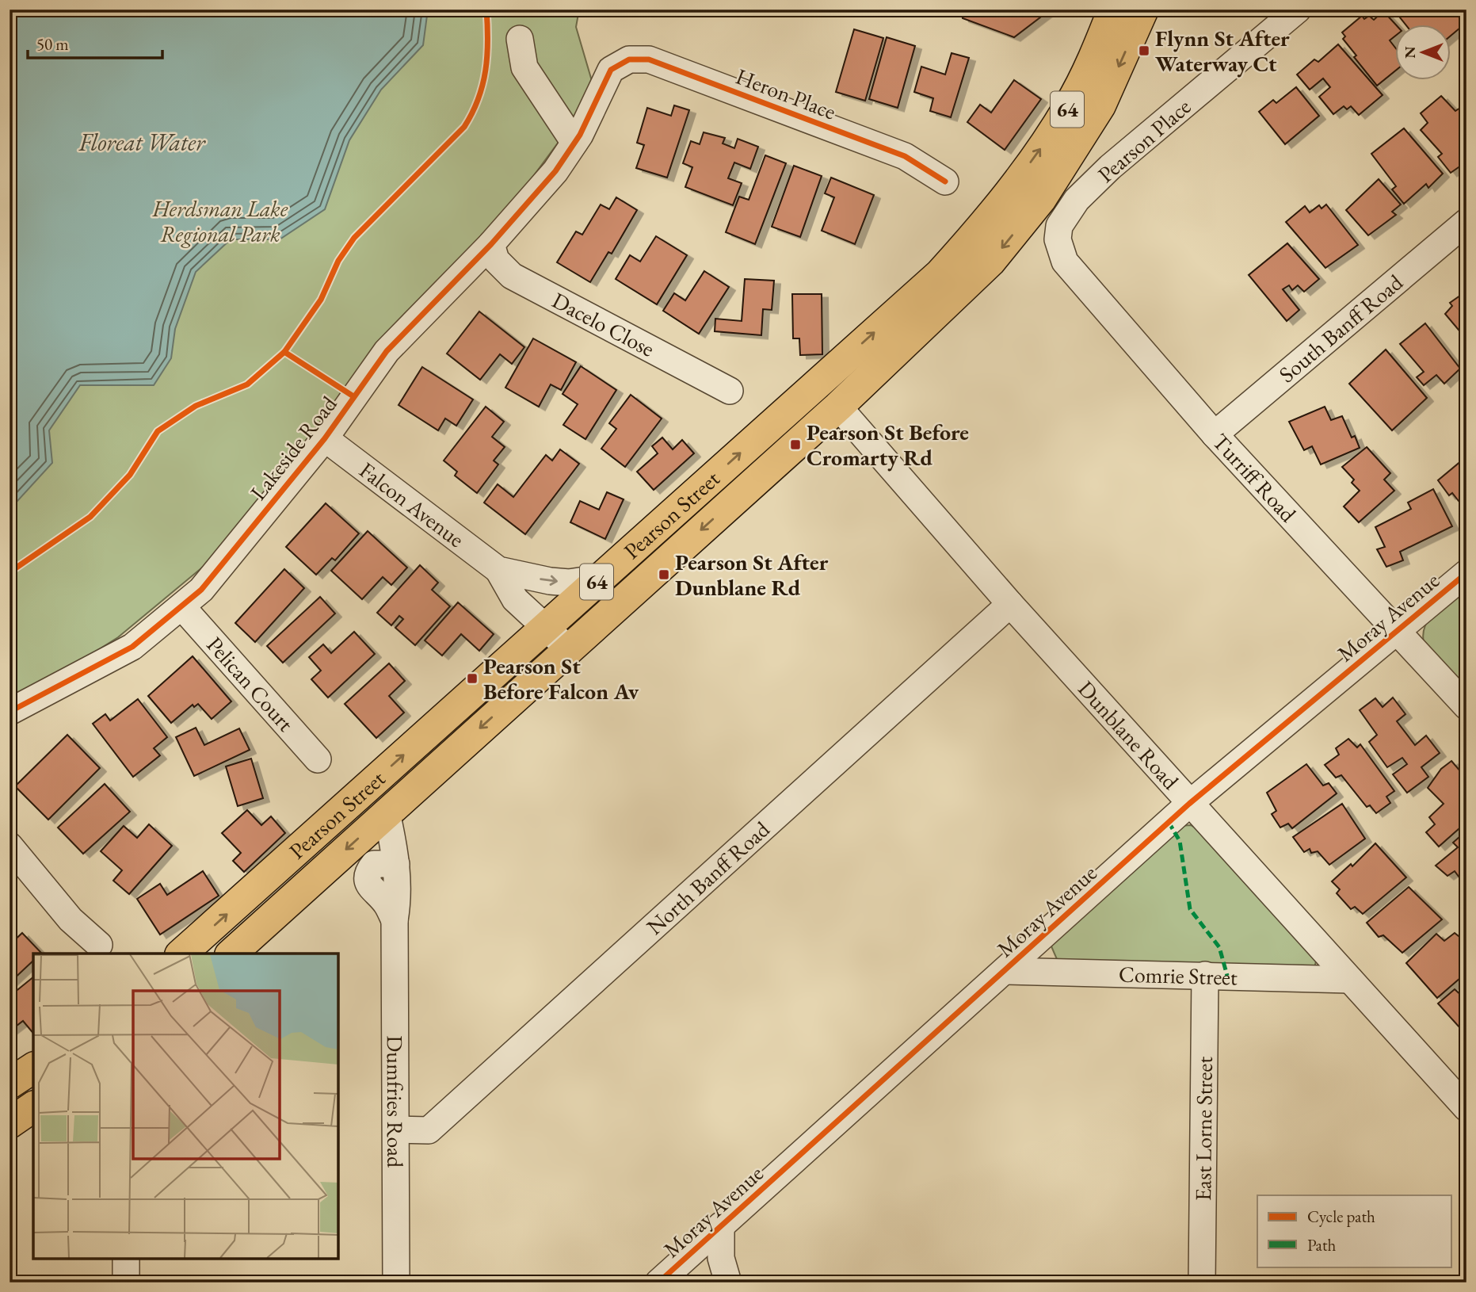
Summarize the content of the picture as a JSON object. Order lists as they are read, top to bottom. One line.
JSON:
{"streets":{"main road":["64","Pearson Street"],"street":["Heron Place","Pearson Place","Dacelo Close","South Banff Road","Lakeside Road","Turriff Road","Falcon Avenue","Moray Avenue","Pelican Court","Dunblane Road","North Banff Road","Comrie Street","Dumfries Road","East Lorne Street"]},"crossings":[["Heron Place","Lakeside Road"],["Pearson Place","Turriff Road"],["Dacelo Close","Lakeside Road"],["South Banff Road","Turriff Road"],["Lakeside Road","Falcon Avenue"],["Lakeside Road","Pelican Court"],["Turriff Road","Moray Avenue"],["Falcon Avenue","Pearson Street"],["Pearson Street","Dunblane Road"],["Pearson Street","Dumfries Road"],["Moray Avenue","Dunblane Road"],["Moray Avenue","Comrie Street"],["Dunblane Road","North Banff Road"],["Dunblane Road","Comrie Street"],["North Banff Road","Dumfries Road"],["Comrie Street","East Lorne Street"]],"water":["Floreat Water"],"parks":["Herdsman Lake Regional Park"],"places":{"transit":["Flynn St After Waterway Ct","Pearson St Before Cromarty Rd","Pearson St After Dunblane Rd","Pearson St Before Falcon Av"]},"legend":["Cycle path","Path"],"scale_bar":"50 m","north":"left"}
